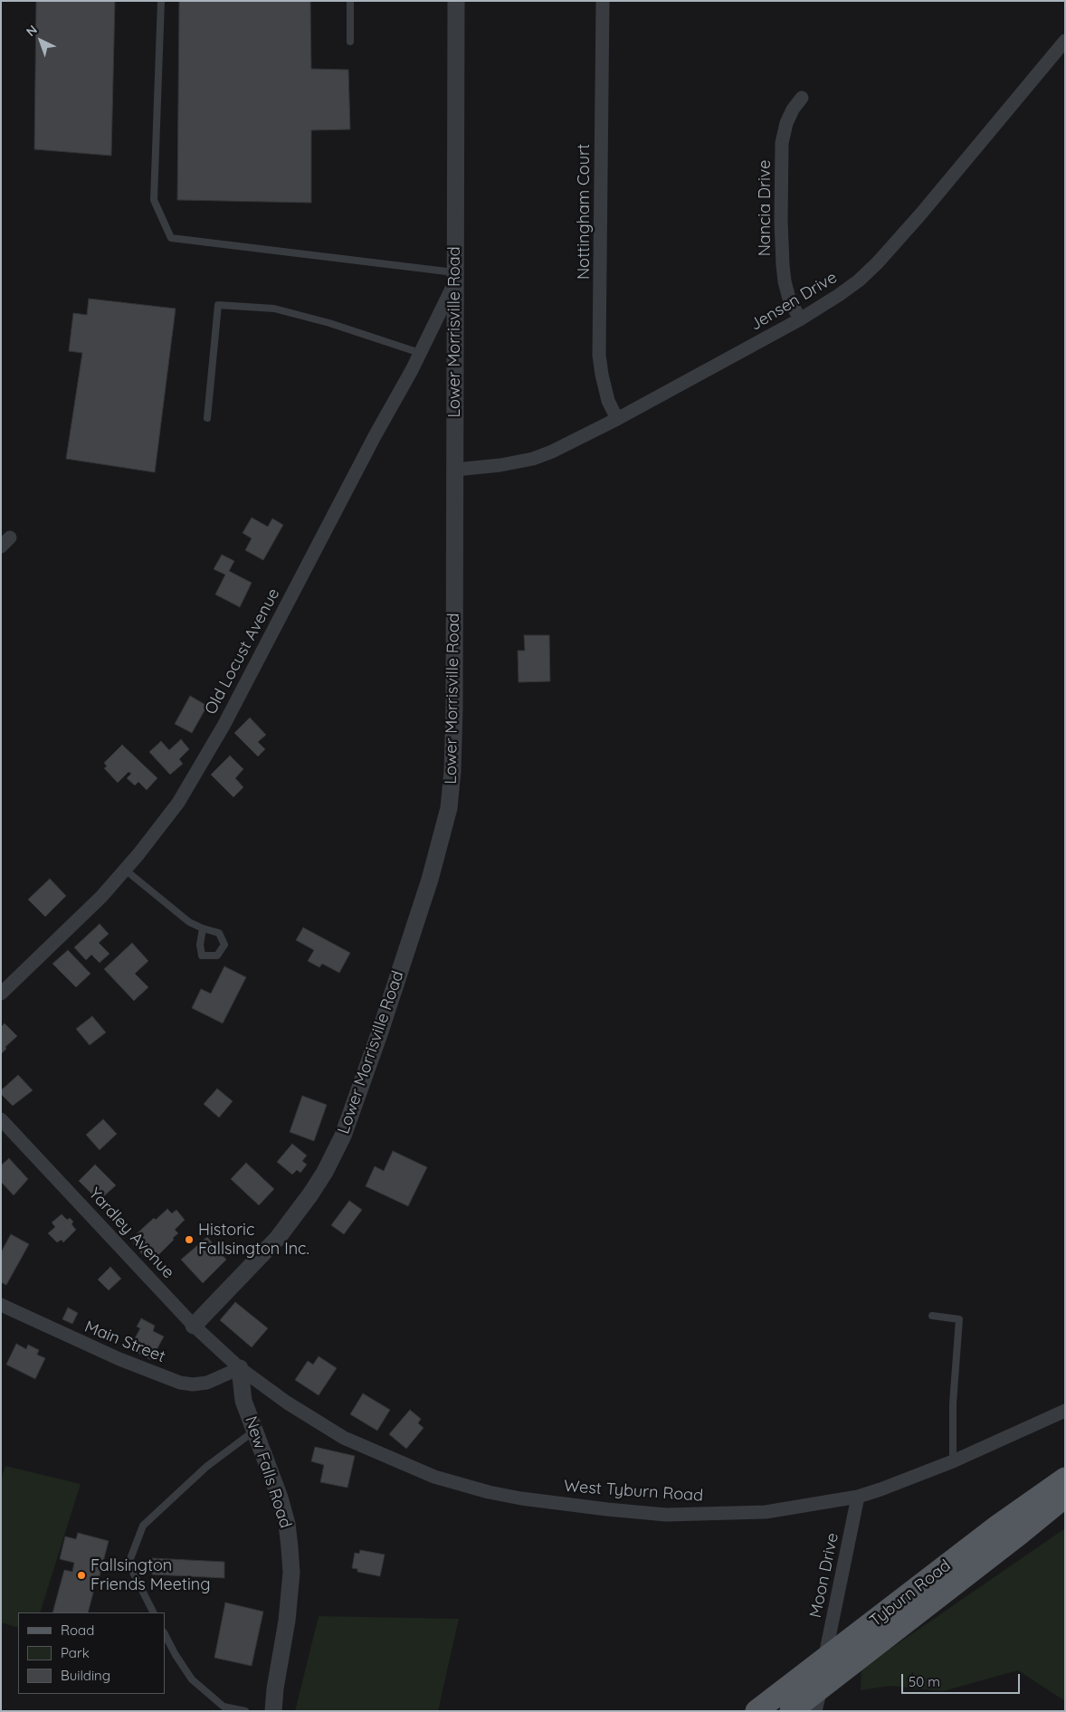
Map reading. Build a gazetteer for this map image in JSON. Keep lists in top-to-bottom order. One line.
{"streets":{"main road":["Tyburn Road"],"street":["Nancia Drive","Nottingham Court","Jensen Drive","Lower Morrisville Road","Old Locust Avenue","Yardley Avenue","Main Street","New Falls Road","West Tyburn Road","Moon Drive"]},"crossings":[["Nancia Drive","Jensen Drive"],["Nottingham Court","Jensen Drive"],["Jensen Drive","Lower Morrisville Road"],["Lower Morrisville Road","Old Locust Avenue"],["Lower Morrisville Road","Yardley Avenue"],["Yardley Avenue","Main Street"],["Yardley Avenue","New Falls Road"],["Yardley Avenue","West Tyburn Road"],["Main Street","New Falls Road"],["Main Street","West Tyburn Road"],["New Falls Road","West Tyburn Road"],["West Tyburn Road","Moon Drive"],["Moon Drive","Tyburn Road"]],"places":["Historic Fallsington Inc.","Fallsington Friends Meeting"],"legend":["Road","Park","Building"],"scale_bar":"50 m","north":"top left"}
